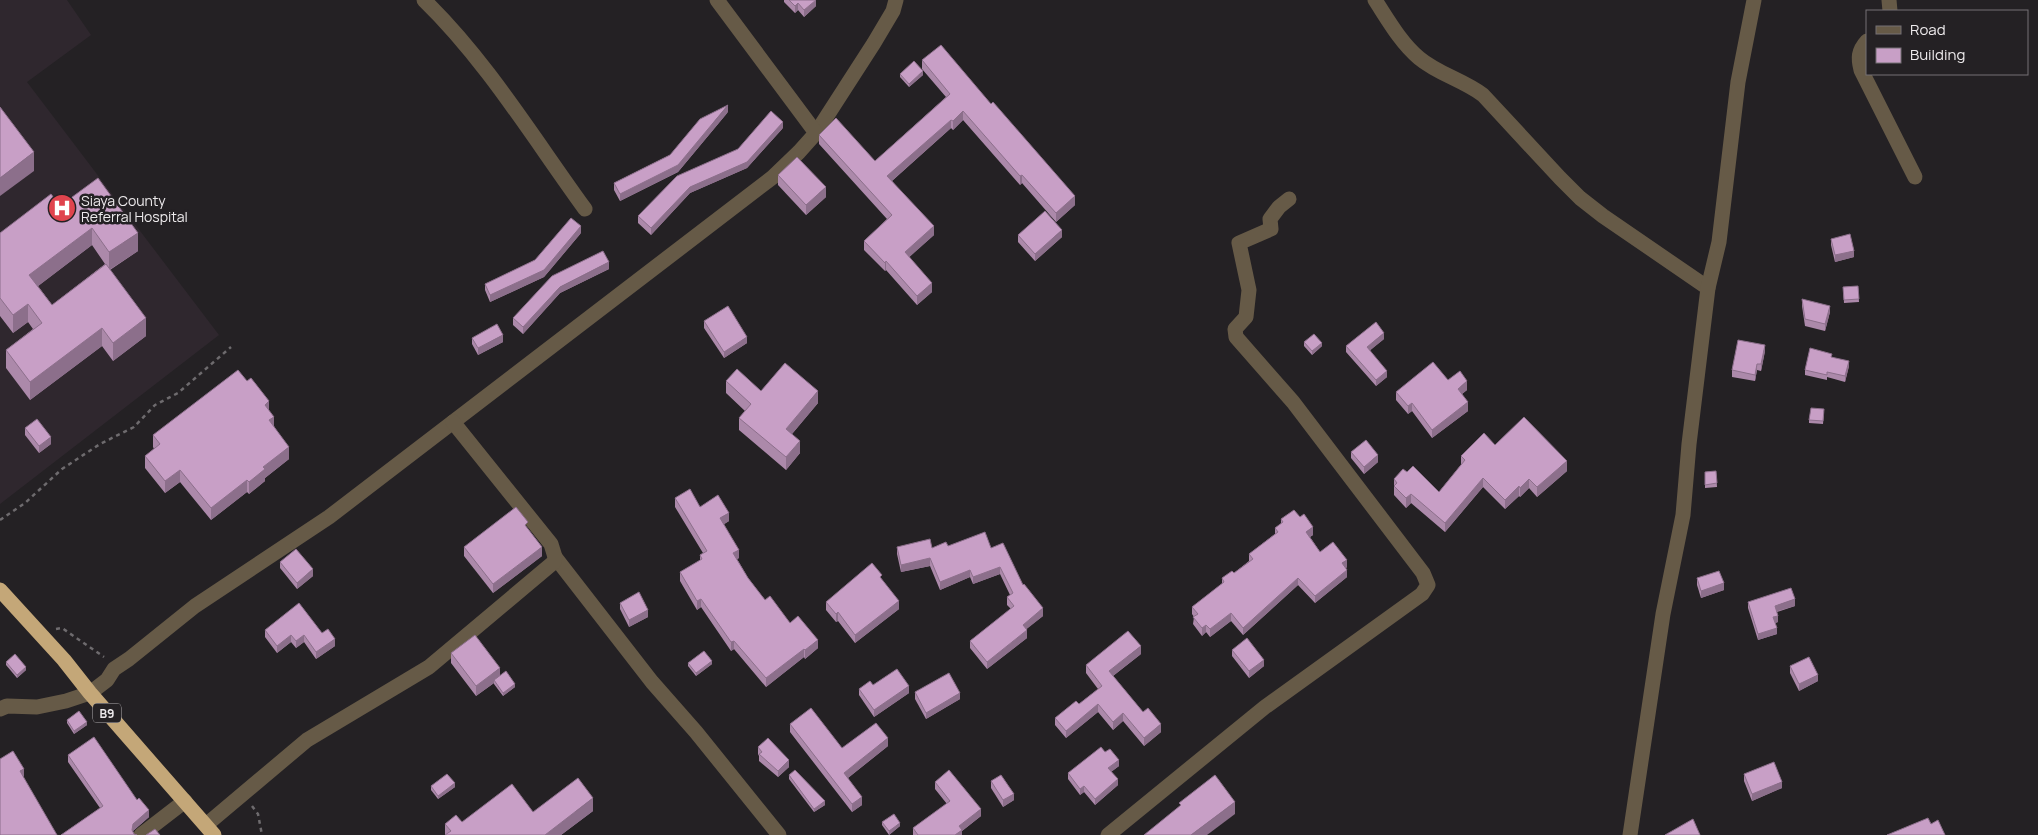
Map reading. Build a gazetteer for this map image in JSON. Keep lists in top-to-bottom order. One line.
{"streets":{"highway":["B9"]},"places":{"hospital":["Siaya County Referral Hospital"]},"legend":["Road","Building"]}
